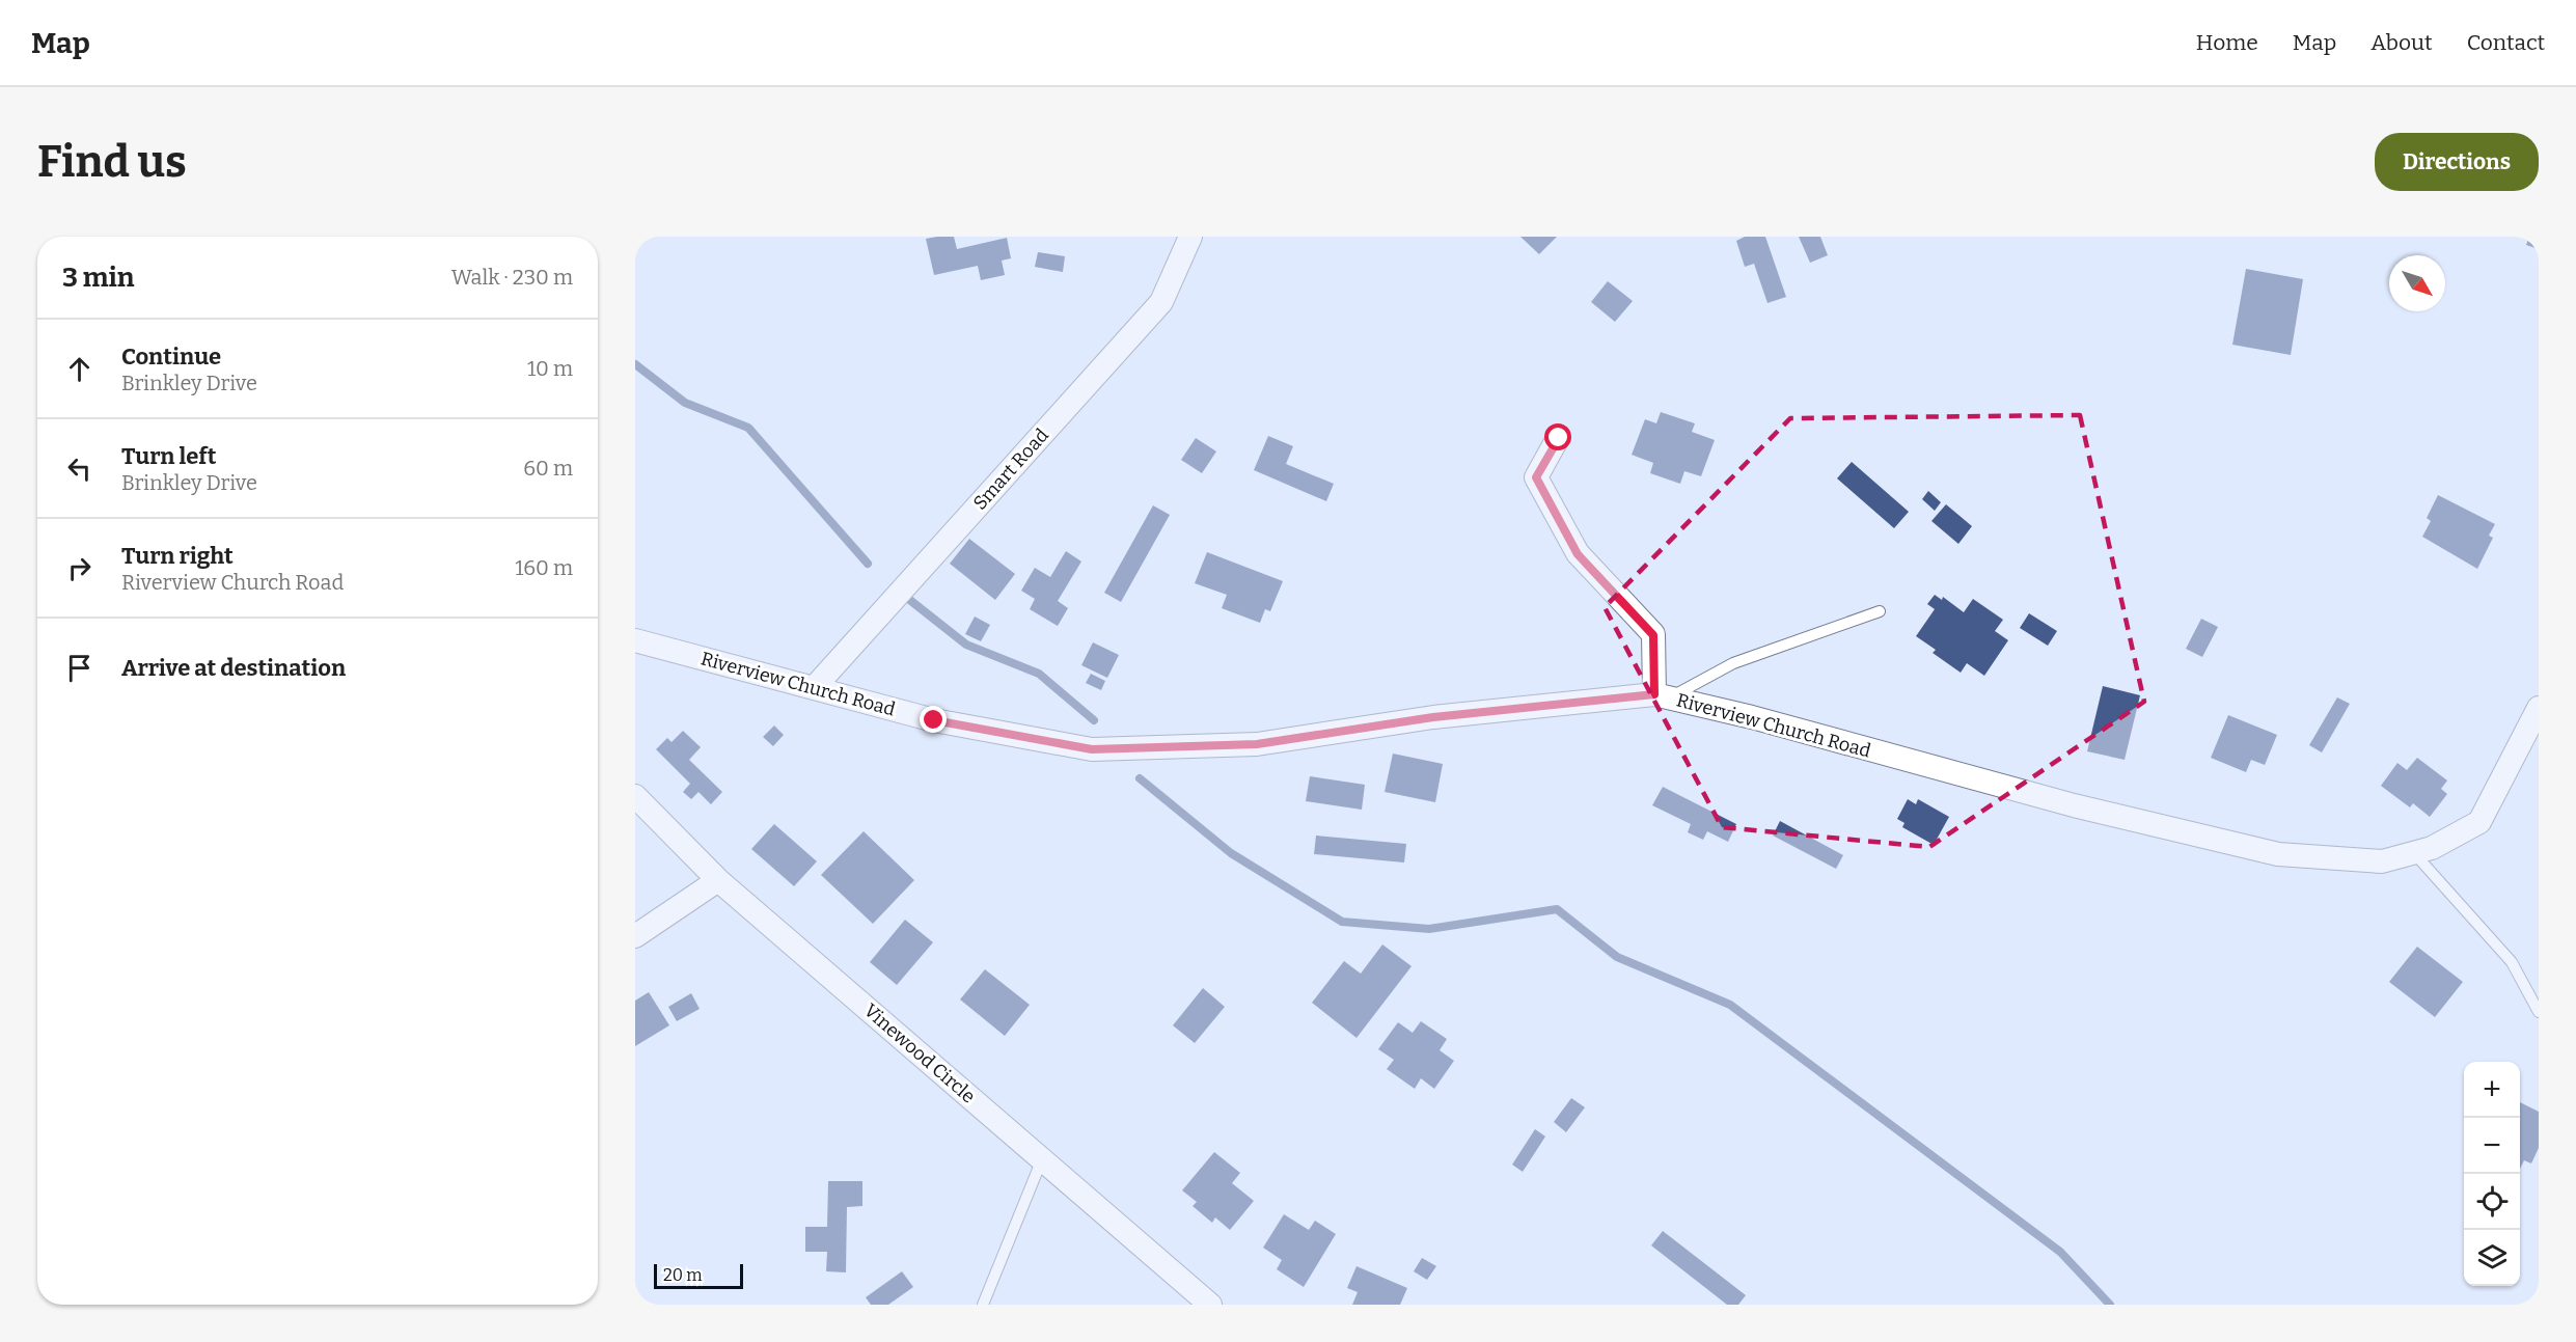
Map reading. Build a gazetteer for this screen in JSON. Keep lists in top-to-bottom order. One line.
{"streets":{"street":["Smart Road","Riverview Church Road","Vinewood Circle"]},"crossings":[["Smart Road","Riverview Church Road"]],"scale_bar":"20 m","north":"bottom right","page":{"header":"Map","nav":["Home","Map","About","Contact"],"buttons":"Directions","title":"Find us","heading":["3 min","Walk · 230 m"],"list":[["Continue","Brinkley Drive","10 m"],["Turn left","Brinkley Drive","60 m"],["Turn right","Riverview Church Road","160 m"],"Arrive at destination"],"map_buttons":["+","−"],"scale":"20 m"}}
